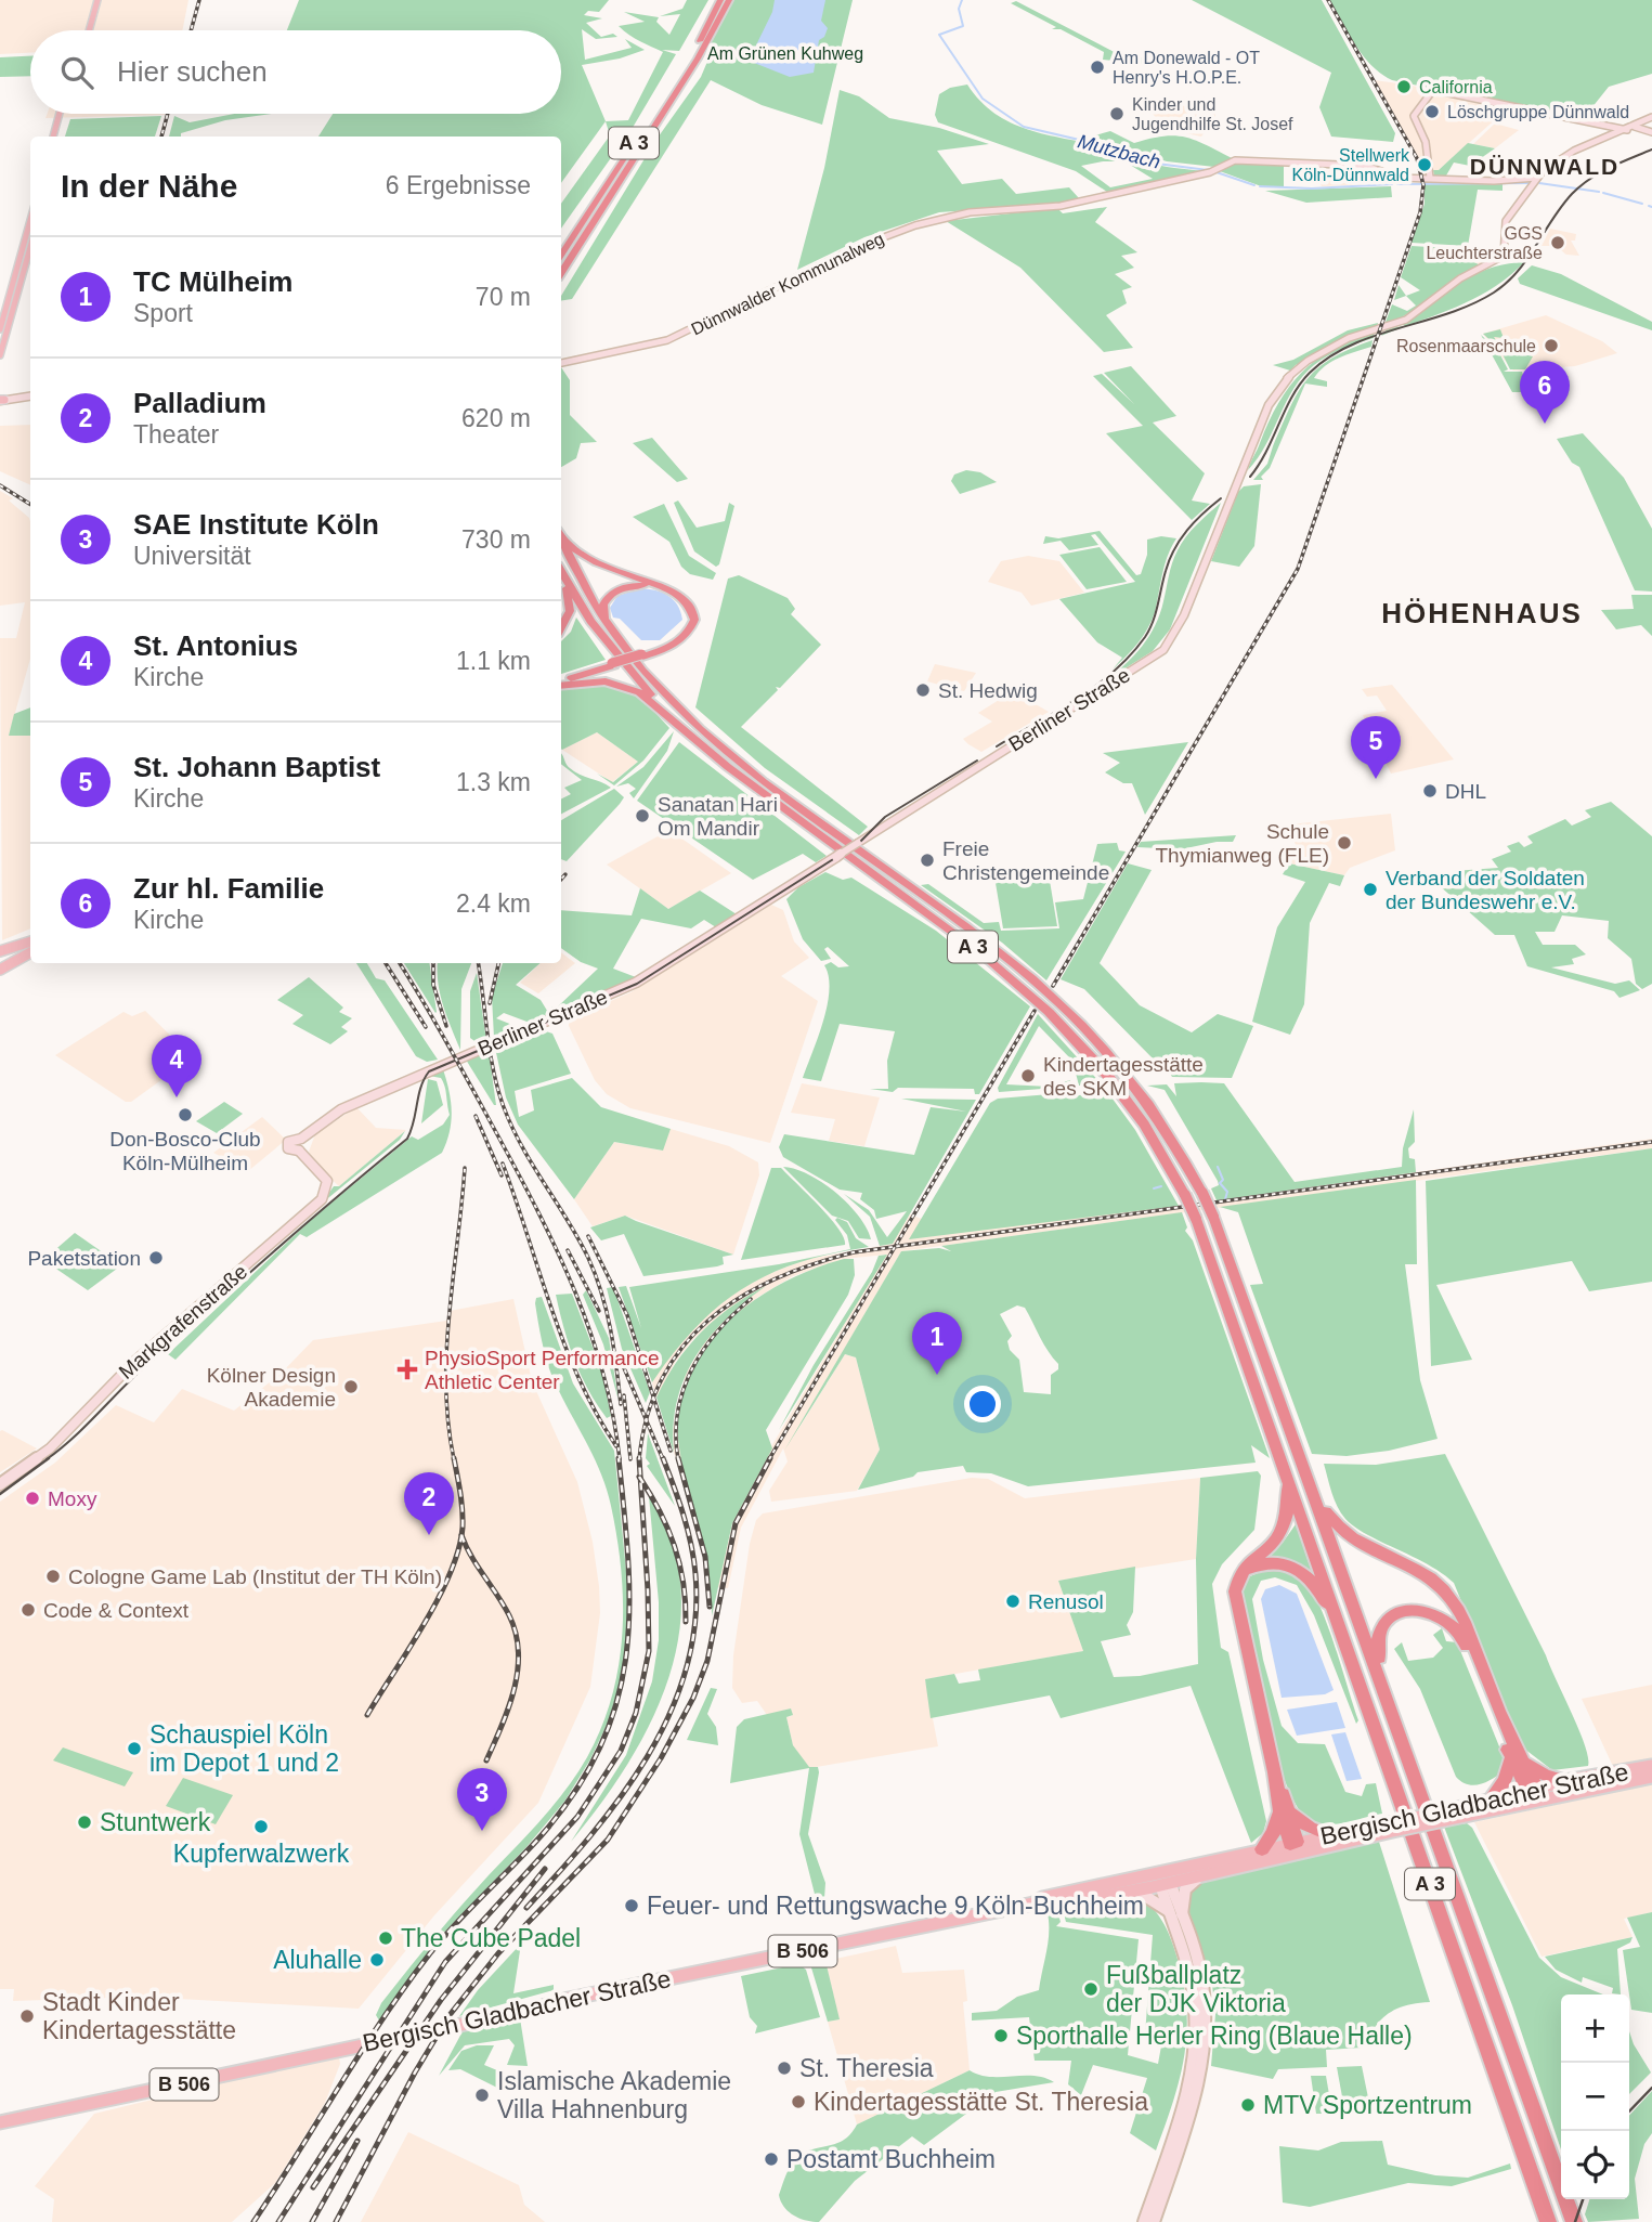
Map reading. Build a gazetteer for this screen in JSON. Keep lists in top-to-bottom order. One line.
{"streets":{"highway":["A 3"],"main road":["Dünnwalder Kommunalweg","Berliner Straße","Markgrafenstraße","Bergisch Gladbacher Straße","B 506"]},"crossings":[["Berliner Straße","Markgrafenstraße"]],"districts":["DÜNNWALD","HÖHENHAUS"],"water":["Mutzbach"],"parks":["Am Grünen Kuhweg"],"places":{"other":["Am Donewald - OT Henry's H.O.P.E.","California","Löschgruppe Dünnwald","Kinder und Jugendhilfe St. Josef","Stellwerk Köln-Dünnwald","GGS Leuchterstraße","Rosenmaarschule","St. Hedwig","DHL","Sanatan Hari Om Mandir","Schule Thymianweg (FLE)","Freie Christengemeinde","Verband der Soldaten der Bundeswehr e.V.","Kindertagesstätte des SKM","Don-Bosco-Club Köln-Mülheim","Paketstation","Kölner Design Akademie","Moxy","Cologne Game Lab (Institut der TH Köln)","Renusol","Code & Context","Schauspiel Köln im Depot 1 und 2","Stuntwerk","Kupferwalzwerk","Feuer- und Rettungswache 9 Köln-Buchheim","The Cube Padel","Aluhalle","Fußballplatz der DJK Viktoria","Stadt Kinder Kindertagesstätte","Sporthalle Herler Ring (Blaue Halle)","St. Theresia","Islamische Akademie Villa Hahnenburg","Kindertagesstätte St. Theresia","MTV Sportzentrum","Postamt Buchheim"],"health":["PhysioSport Performance Athletic Center"]},"page":{"search":"Hier suchen","heading":["In der Nähe","6 Ergebnisse"],"list":[{"mark":"1","name":"TC Mülheim","note":"Sport","value":"70 m"},{"mark":"2","name":"Palladium","note":"Theater","value":"620 m"},{"mark":"3","name":"SAE Institute Köln","note":"Universität","value":"730 m"},{"mark":"4","name":"St. Antonius","note":"Kirche","value":"1.1 km"},{"mark":"5","name":"St. Johann Baptist","note":"Kirche","value":"1.3 km"},{"mark":"6","name":"Zur hl. Familie","note":"Kirche","value":"2.4 km"}],"pins":["6","5","4","1","2","3"],"map_buttons":["+","−"]}}
